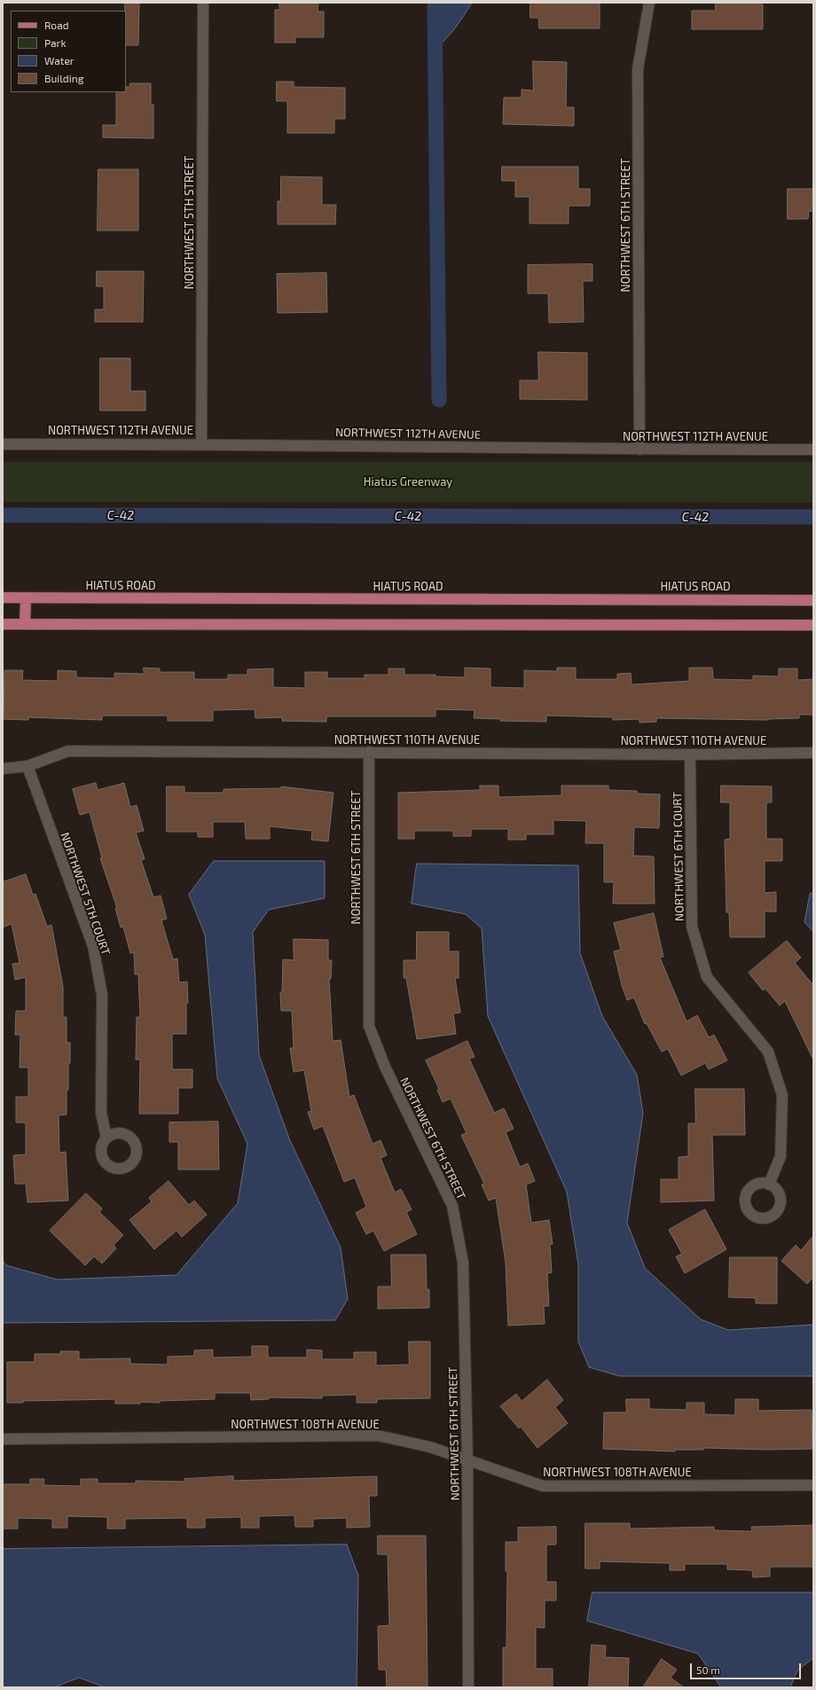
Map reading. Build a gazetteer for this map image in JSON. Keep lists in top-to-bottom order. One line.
{"streets":{"main road":["HIATUS ROAD"],"street":["NORTHWEST 5TH STREET","NORTHWEST 6TH STREET","NORTHWEST 112TH AVENUE","NORTHWEST 110TH AVENUE","NORTHWEST 6TH COURT","NORTHWEST 5TH COURT","NORTHWEST 108TH AVENUE"]},"crossings":[["NORTHWEST 5TH STREET","NORTHWEST 112TH AVENUE"],["NORTHWEST 6TH STREET","NORTHWEST 112TH AVENUE"],["NORTHWEST 6TH STREET","NORTHWEST 110TH AVENUE"],["NORTHWEST 6TH STREET","NORTHWEST 108TH AVENUE"],["NORTHWEST 110TH AVENUE","NORTHWEST 6TH COURT"],["NORTHWEST 110TH AVENUE","NORTHWEST 5TH COURT"]],"water":["C-42"],"parks":["Hiatus Greenway"],"legend":["Road","Park","Water","Building"],"scale_bar":"50 m"}
